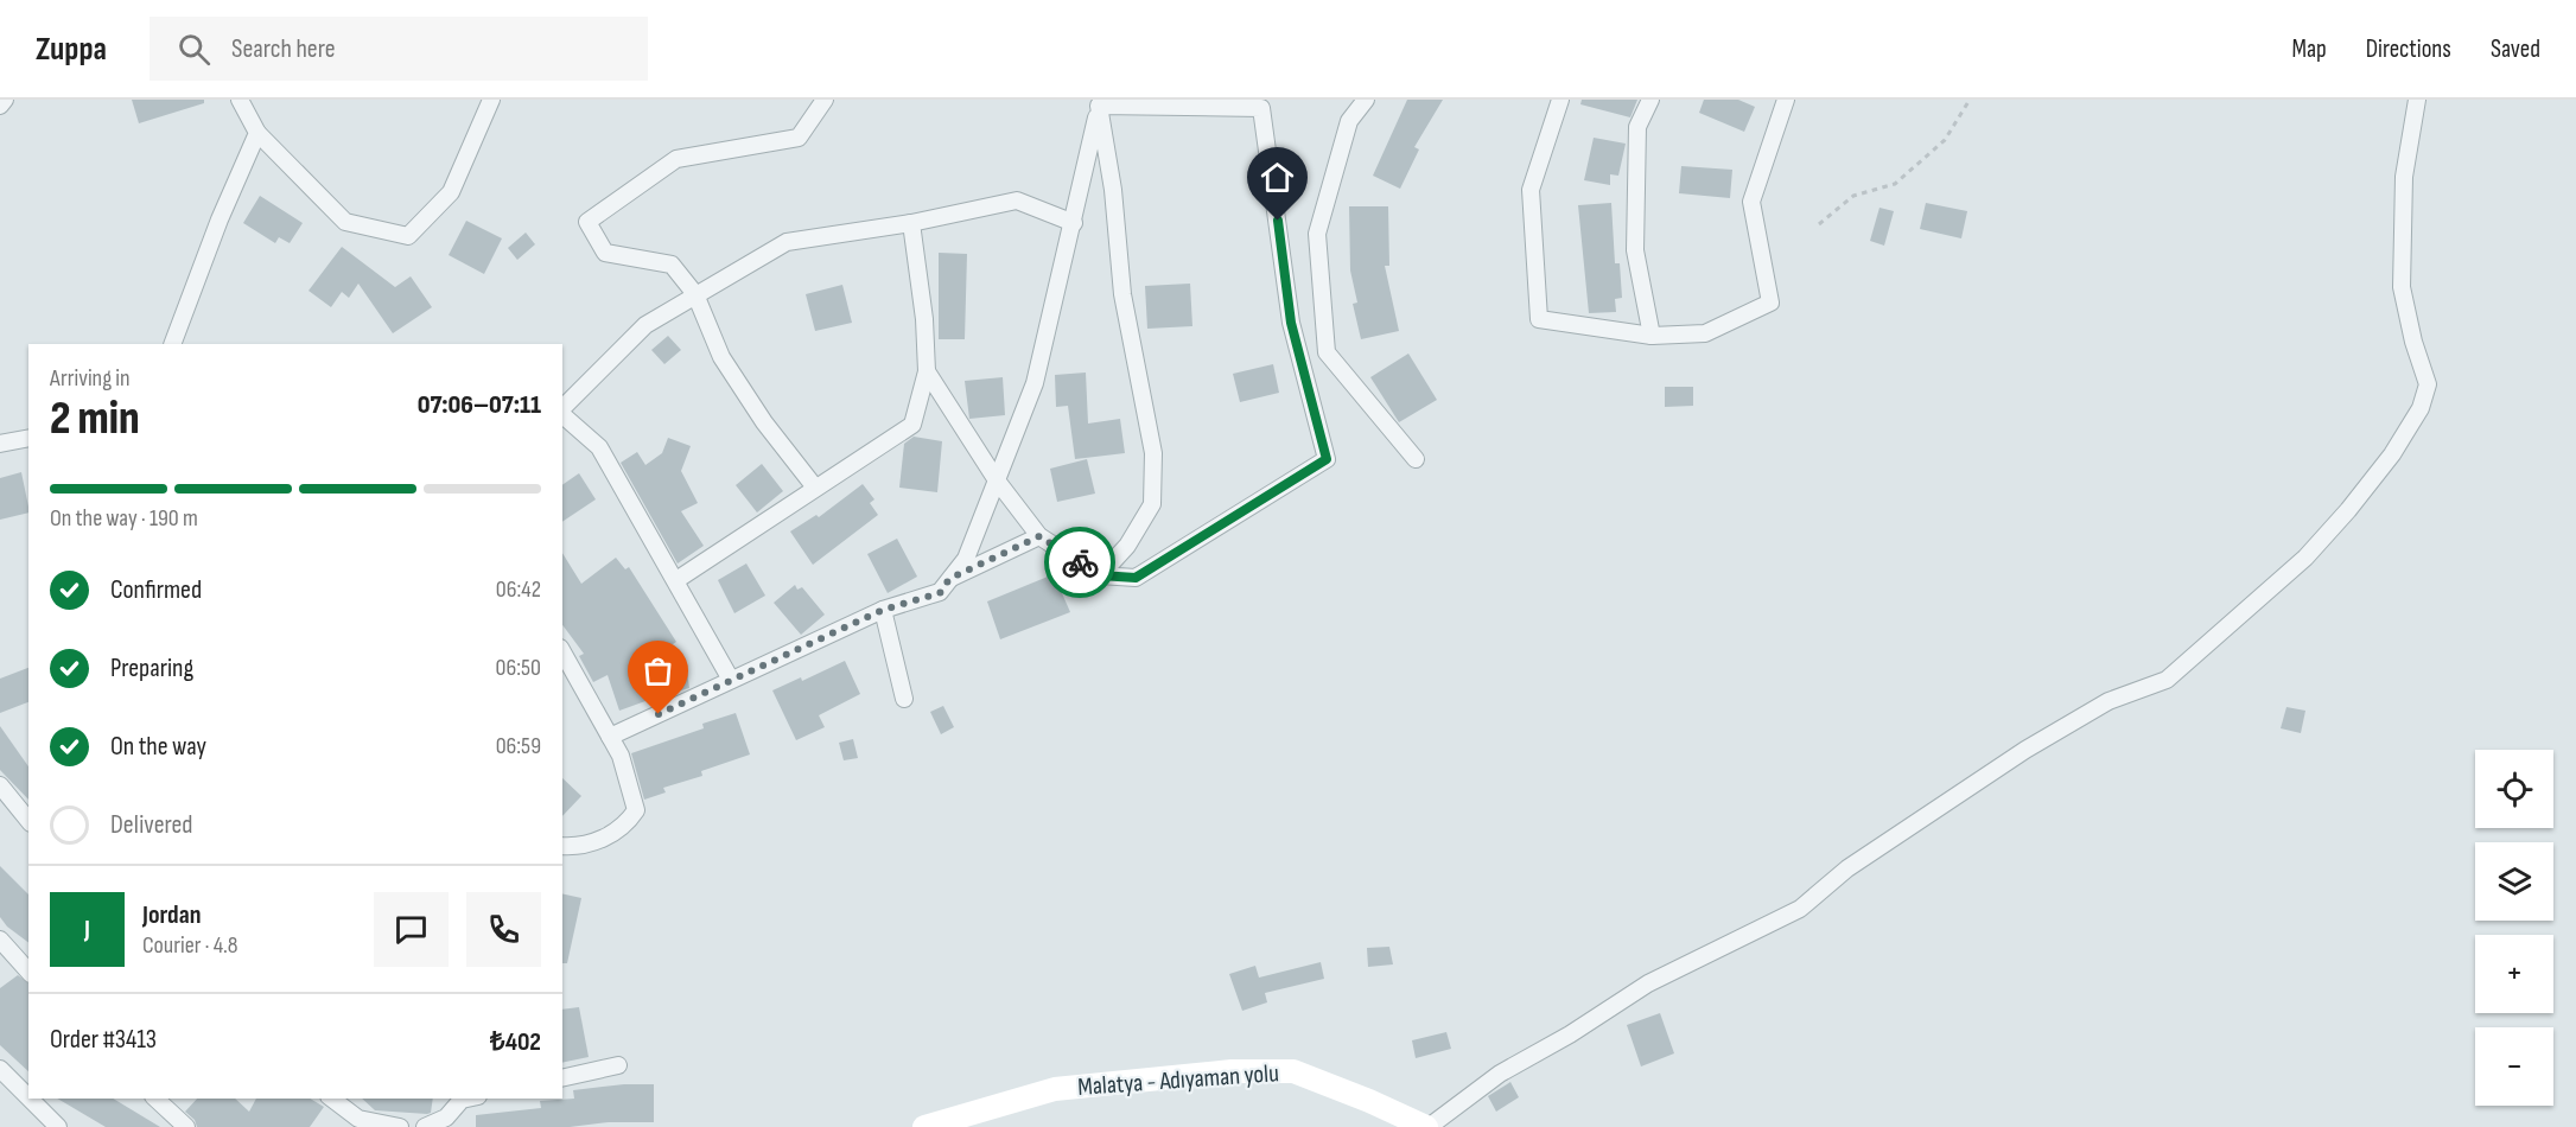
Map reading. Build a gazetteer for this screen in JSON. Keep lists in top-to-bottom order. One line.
{"streets":{"main road":["Malatya - Adıyaman yolu"]},"page":{"header":"Zuppa","search":"Search here","nav":["Map","Directions","Saved"],"heading":["2 min","Arriving in","07:06–07:11"],"panel":["Jordan","Courier · 4.8","Order #3413","₺402"],"bar":"On the way · 190 m","list":[["Confirmed","06:42"],["Preparing","06:50"],["On the way","06:59"],"Delivered"],"map_buttons":["+","−"],"round":"J"}}
